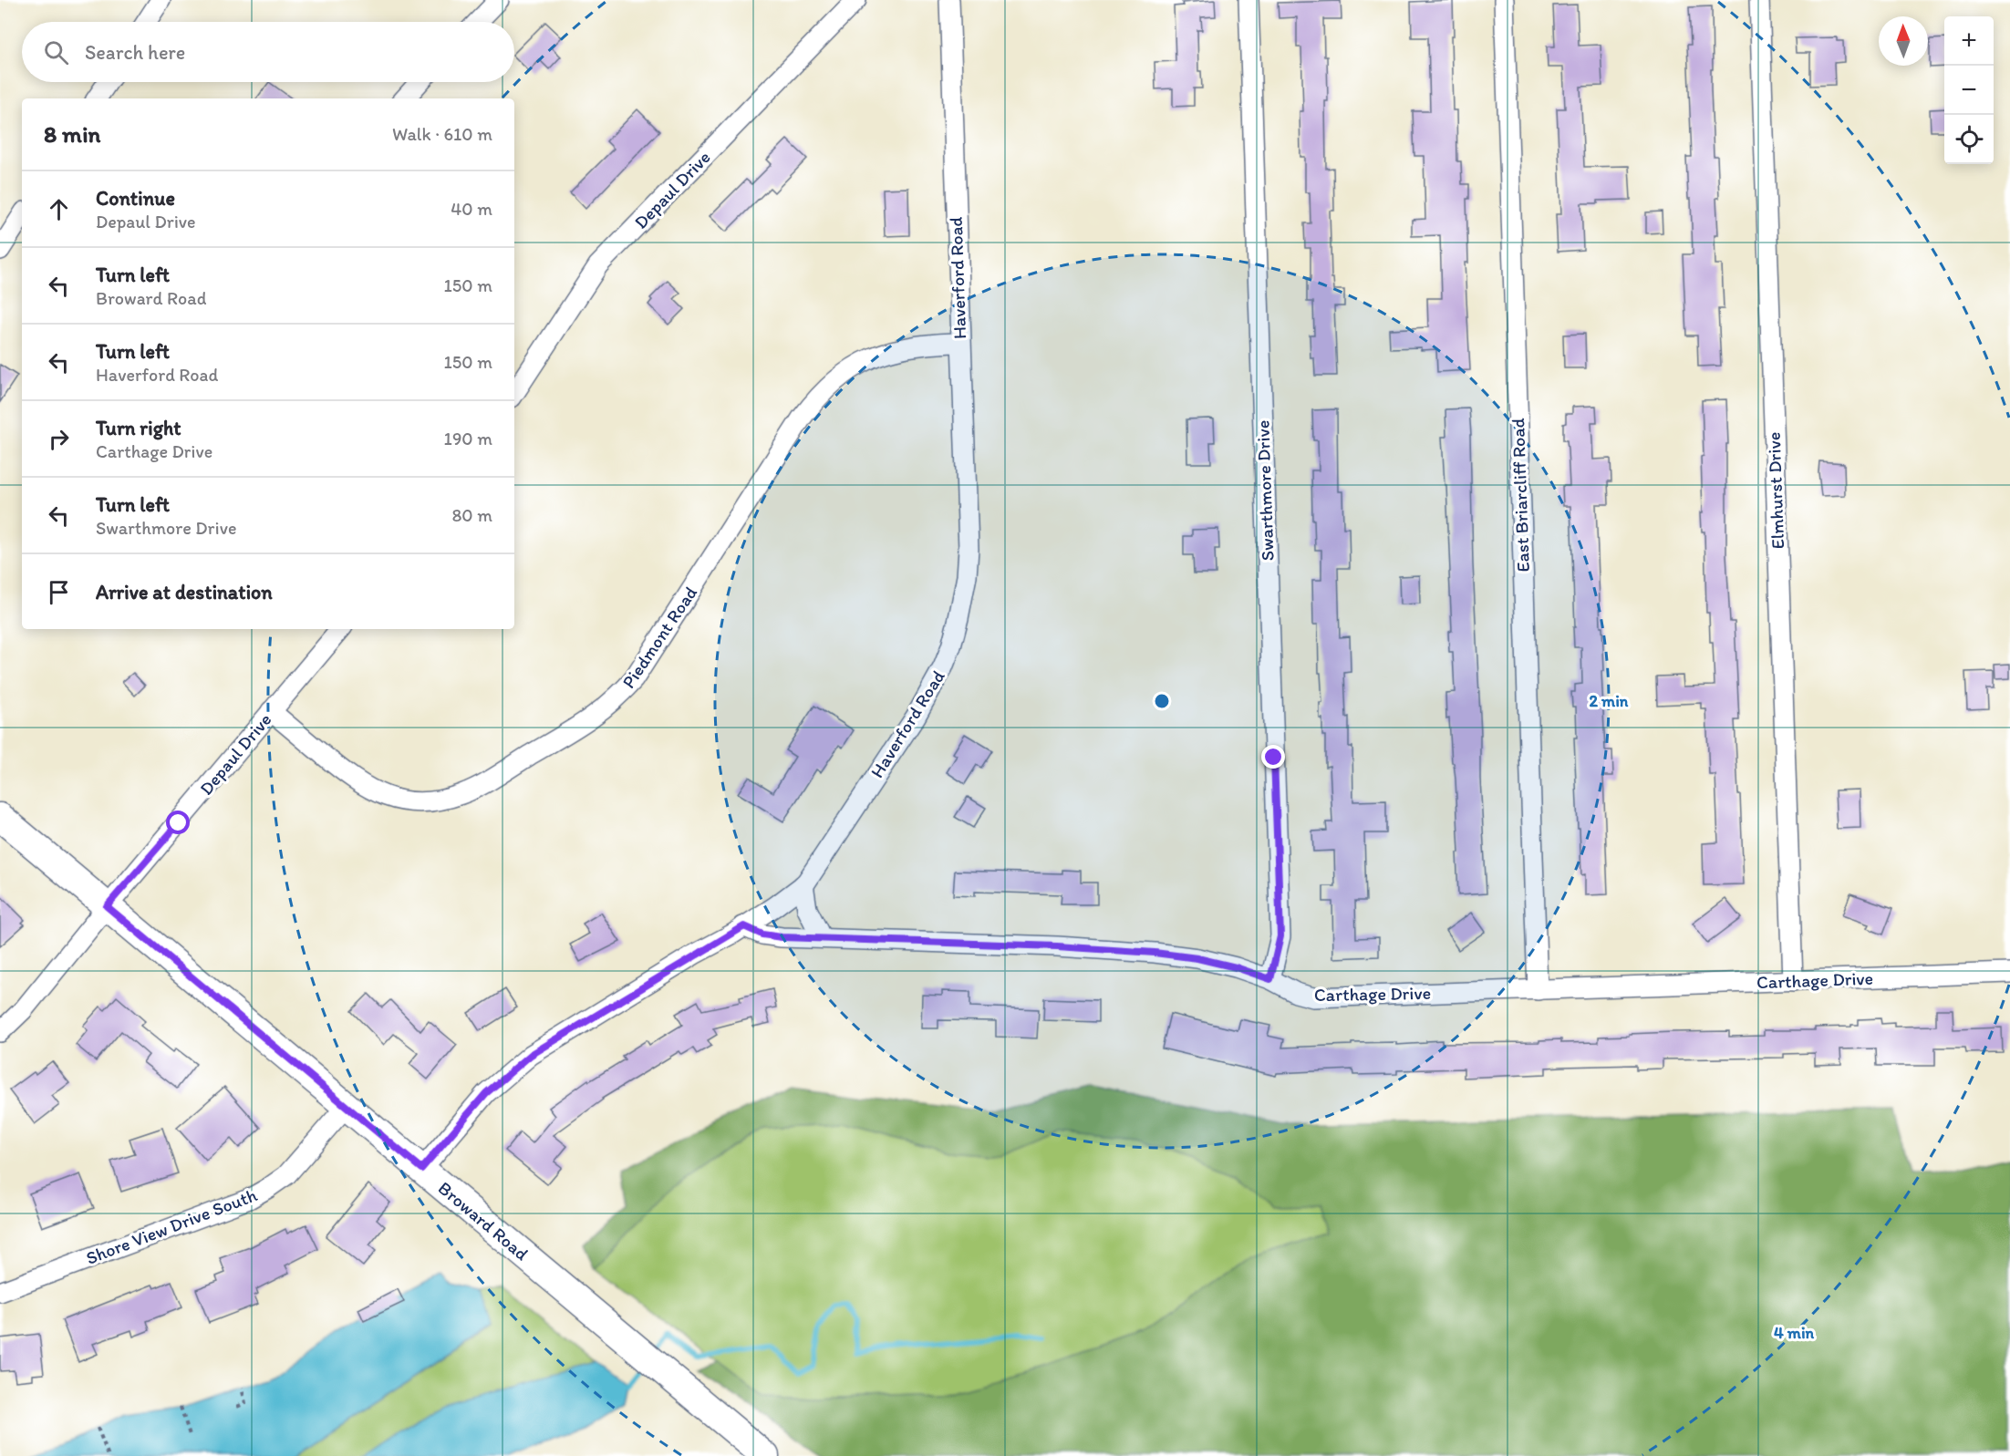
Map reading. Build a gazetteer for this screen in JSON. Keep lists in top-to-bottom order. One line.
{"streets":{"main road":["Broward Road"],"street":["Depaul Drive","Haverford Road","Swarthmore Drive","Elmhurst Drive","East Briarcliff Road","Piedmont Road","Carthage Drive","Shore View Drive South"]},"crossings":[["Depaul Drive","Piedmont Road"],["Depaul Drive","Broward Road"],["Haverford Road","Piedmont Road"],["Haverford Road","Carthage Drive"],["Haverford Road","Broward Road"],["Swarthmore Drive","Carthage Drive"],["Elmhurst Drive","Carthage Drive"],["East Briarcliff Road","Carthage Drive"],["Broward Road","Shore View Drive South"]],"north":"top","page":{"map_buttons":["+","−"],"search":"Search here","heading":["8 min","Walk · 610 m"],"list":[["Continue","Depaul Drive","40 m"],["Turn left","Broward Road","150 m"],["Turn left","Haverford Road","150 m"],["Turn right","Carthage Drive","190 m"],["Turn left","Swarthmore Drive","80 m"],"Arrive at destination"]},"rings":["2 min","4 min"]}
